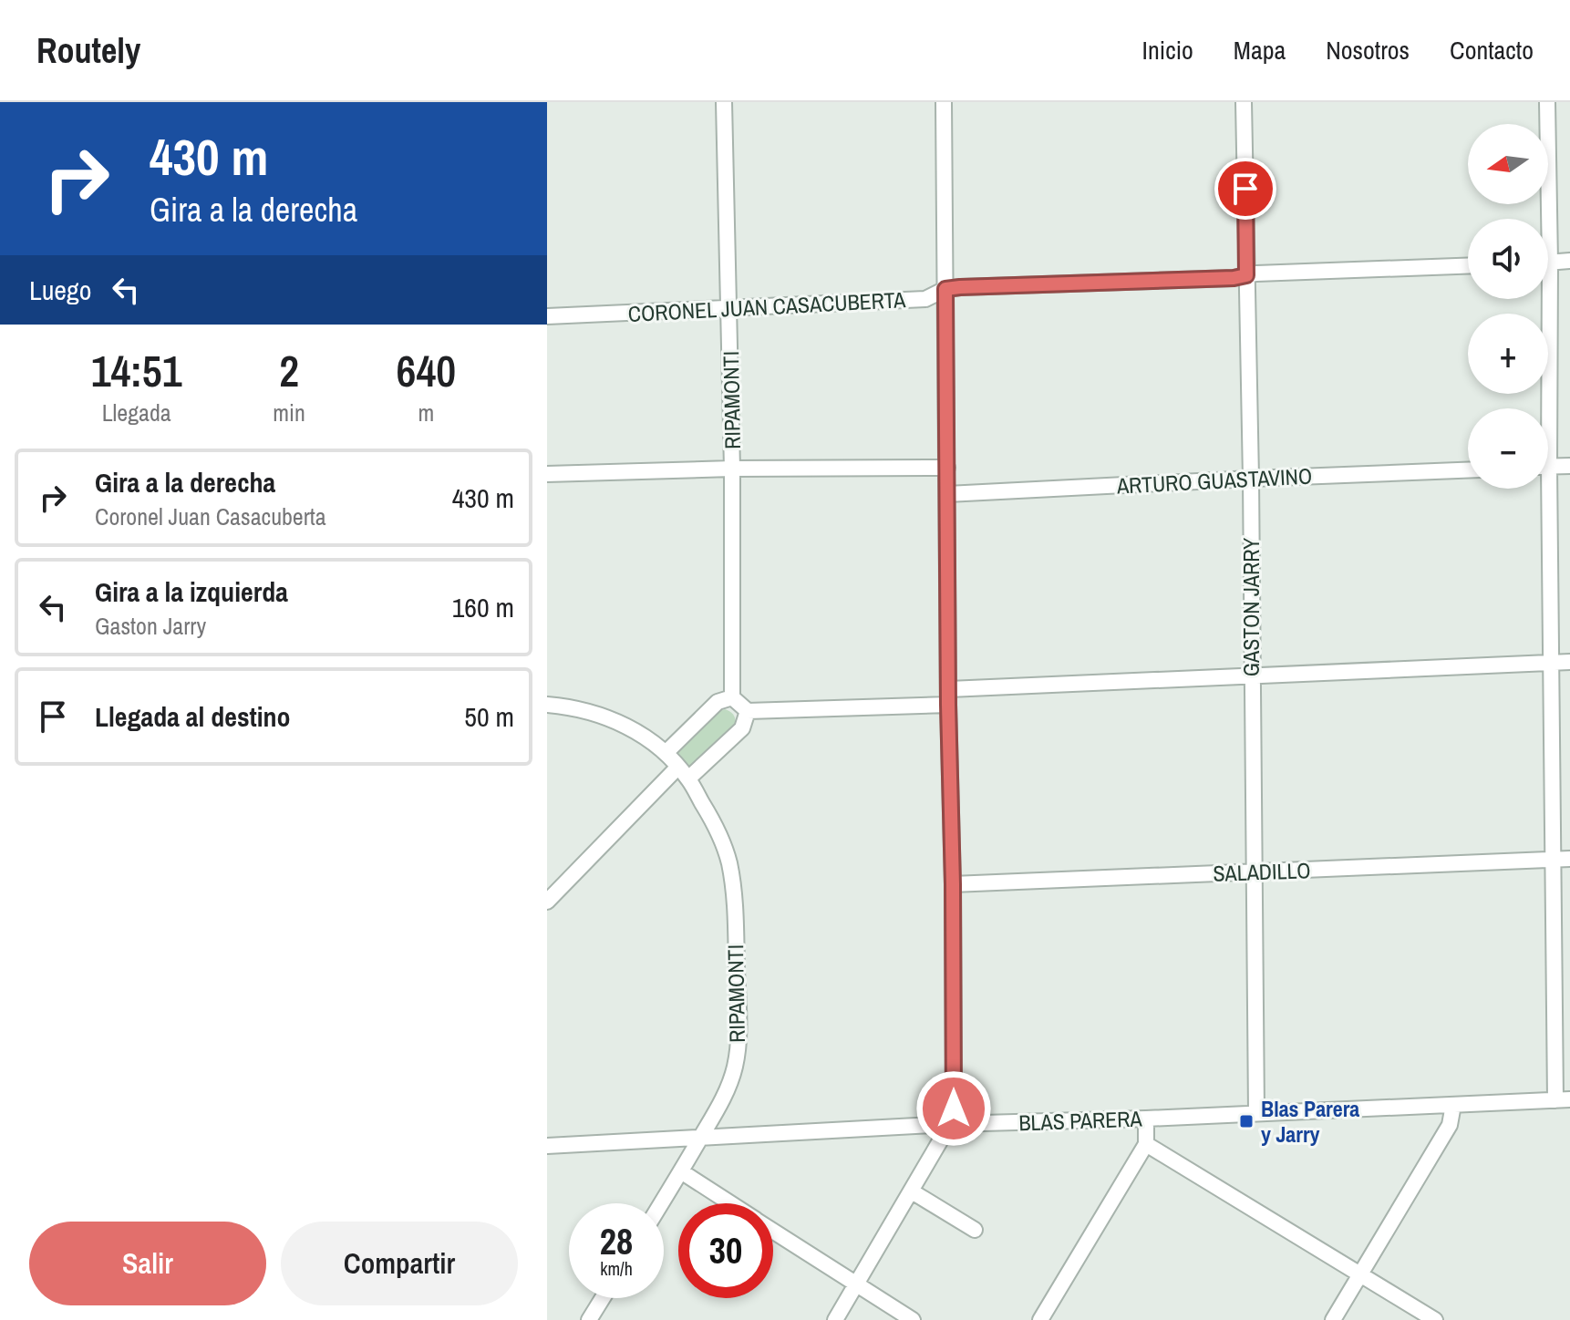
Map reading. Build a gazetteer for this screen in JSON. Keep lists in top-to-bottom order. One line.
{"streets":{"street":["CORONEL JUAN CASACUBERTA","RIPAMONTI","ARTURO GUASTAVINO","GASTON JARRY","SALADILLO","BLAS PARERA"]},"crossings":[["CORONEL JUAN CASACUBERTA","RIPAMONTI"],["CORONEL JUAN CASACUBERTA","GASTON JARRY"],["RIPAMONTI","BLAS PARERA"],["ARTURO GUASTAVINO","GASTON JARRY"],["GASTON JARRY","SALADILLO"],["GASTON JARRY","BLAS PARERA"]],"places":{"transit":["Blas Parera y Jarry"]},"north":"left","page":{"header":"Routely","nav":["Inicio","Mapa","Nosotros","Contacto"],"turn":["430 m","Gira a la derecha"],"map_buttons":["+","−"],"then":"Luego","eta":["14:51","Llegada","2","min","640","m"],"list":[{"name":"Gira a la derecha","note":"Coronel Juan Casacuberta","value":"430 m"},{"name":"Gira a la izquierda","note":"Gaston Jarry","value":"160 m"},{"name":"Llegada al destino","value":"50 m"}],"speed":"28 km/h","limit":"30","buttons":["Salir","Compartir"]}}
